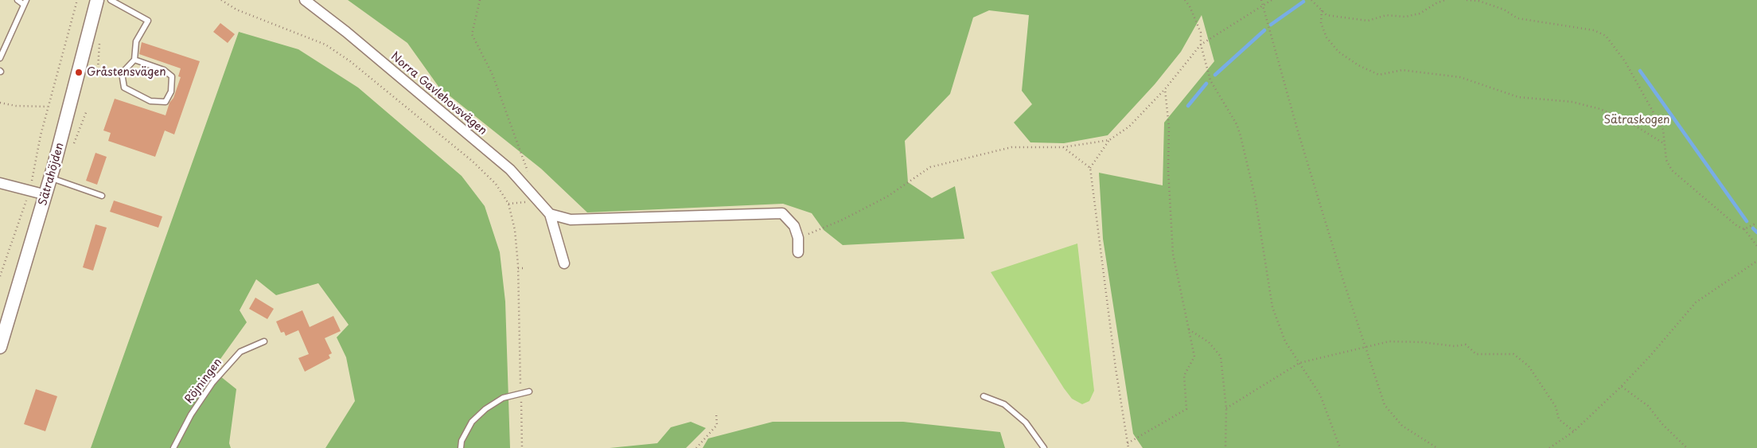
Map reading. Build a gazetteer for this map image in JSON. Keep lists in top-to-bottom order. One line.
{"streets":{"street":["Norra Gavlehovsvägen","Sätrahöjden"],"lane":["Röjningen"]},"parks":["Sätraskogen"],"places":["Gråstensvägen"]}
